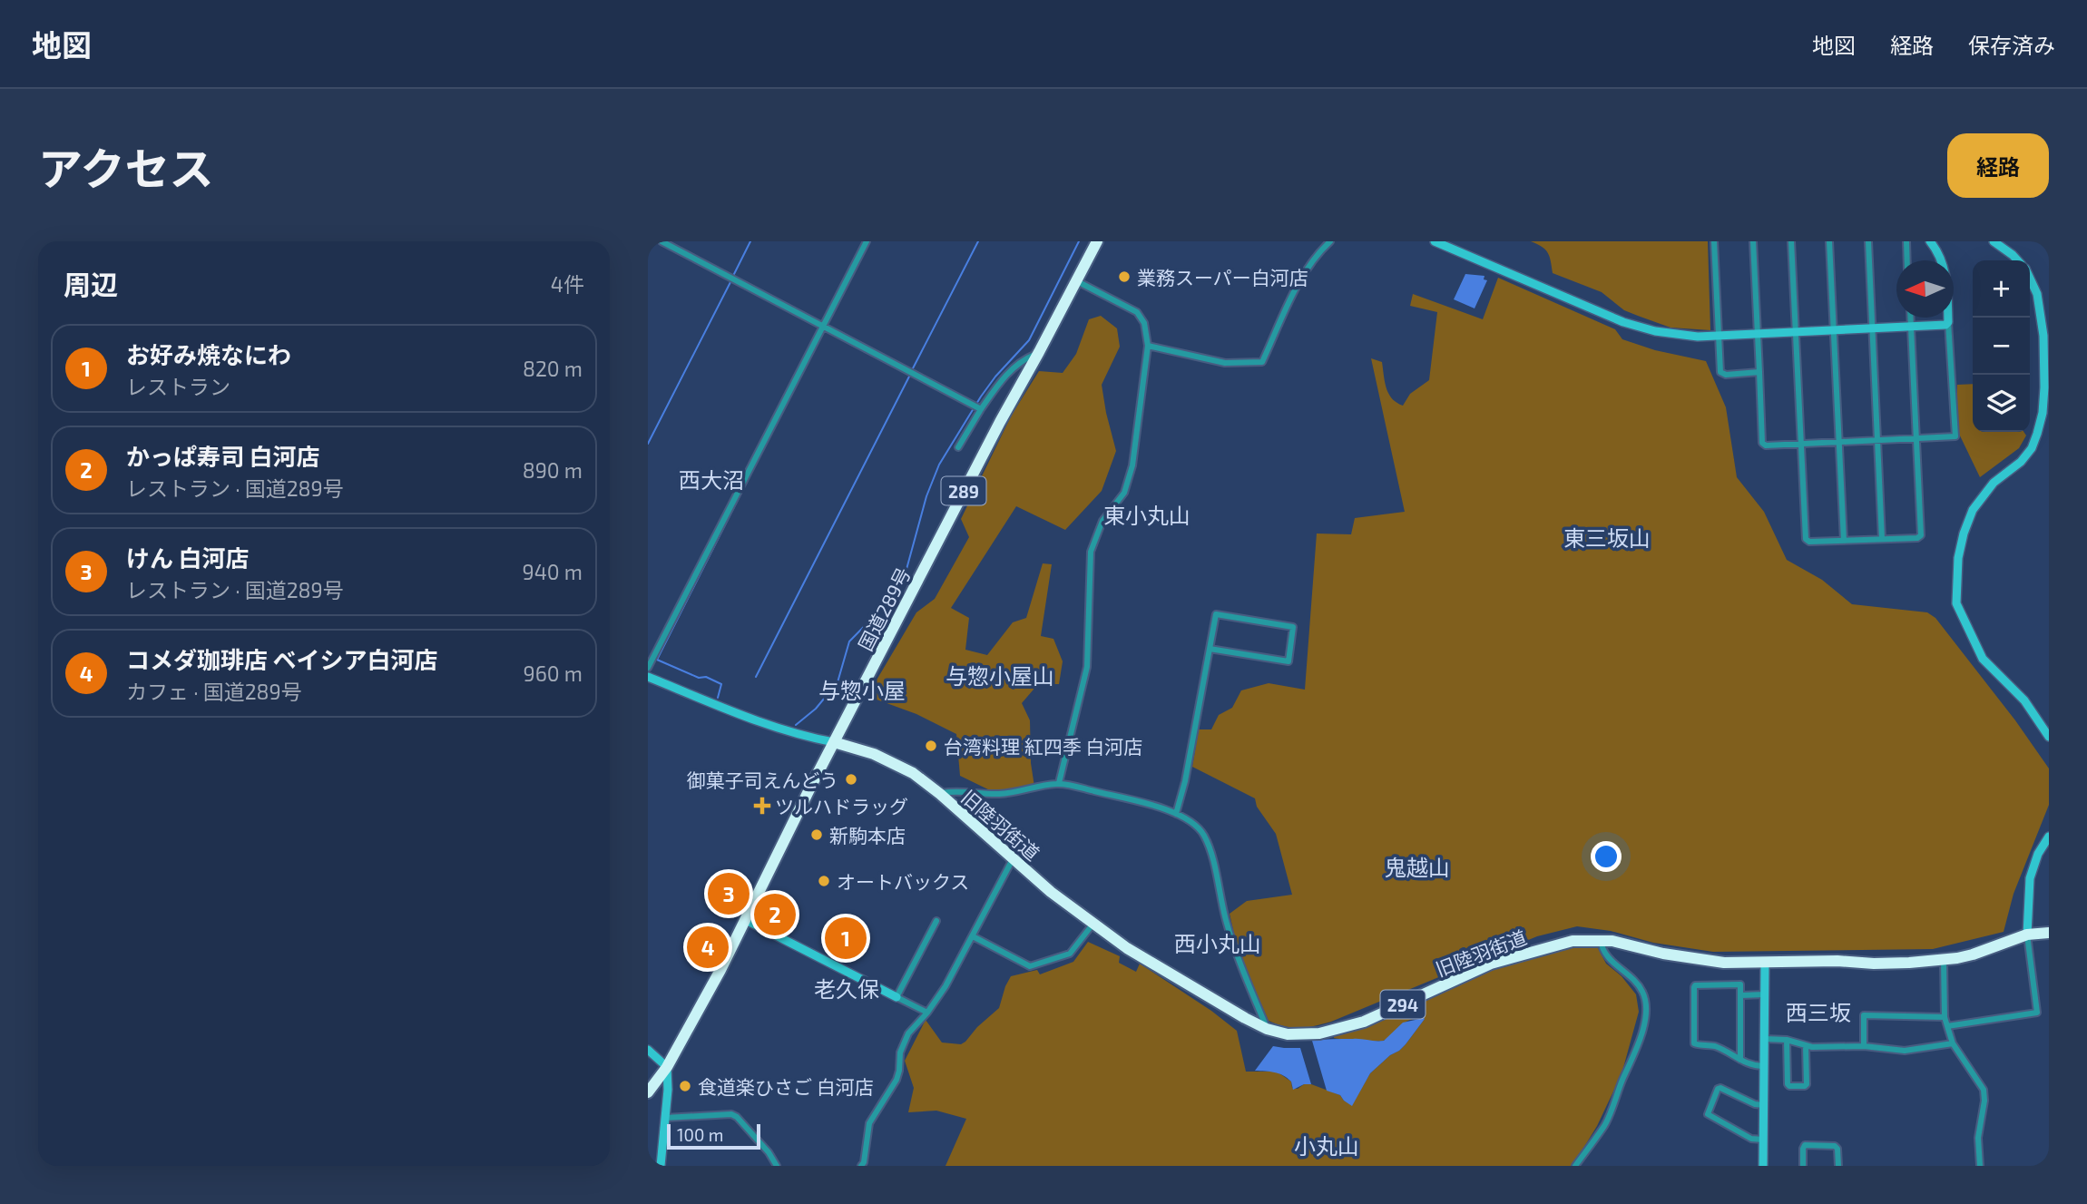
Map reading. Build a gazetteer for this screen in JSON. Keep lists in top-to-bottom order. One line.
{"streets":{"highway":["289","国道289号","旧陸羽街道","294"]},"crossings":[["国道289号","旧陸羽街道"]],"districts":["西大沼","東小丸山","東三坂山","与惣小屋山","与惣小屋","鬼越山","西小丸山","老久保","西三坂","小丸山"],"places":{"other":["業務スーパー白河店","台湾料理 紅四季 白河店","御菓子司えんどう","新駒本店","オートバックス","食道楽ひさご 白河店"],"health":["ツルハドラッグ"]},"scale_bar":"100 m","north":"left","page":{"header":"地図","nav":["地図","経路","保存済み"],"title":"アクセス","buttons":"経路","heading":["周辺","4件"],"map_buttons":["+","−"],"list":[{"mark":"1","name":"お好み焼なにわ","note":"レストラン","value":"820 m"},{"mark":"2","name":"かっぱ寿司 白河店","note":"レストラン · 国道289号","value":"890 m"},{"mark":"3","name":"けん 白河店","note":"レストラン · 国道289号","value":"940 m"},{"mark":"4","name":"コメダ珈琲店 ベイシア白河店","note":"カフェ · 国道289号","value":"960 m"}],"pins":["3","2","1","4"],"scale":"100 m"}}
